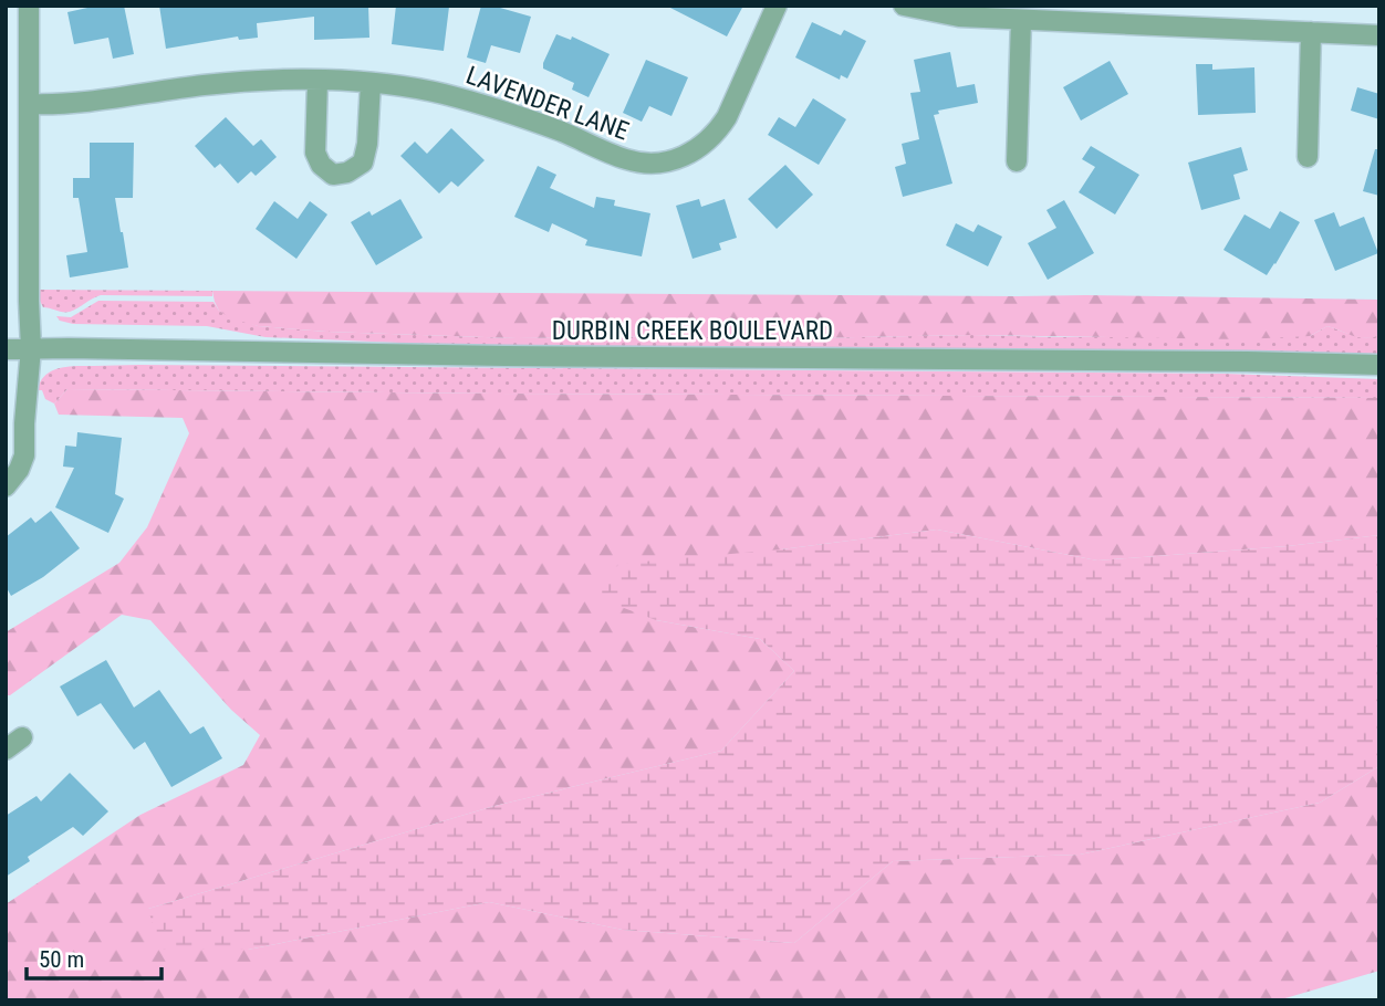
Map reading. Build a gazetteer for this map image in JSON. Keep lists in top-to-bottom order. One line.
{"streets":{"street":["LAVENDER LANE","DURBIN CREEK BOULEVARD"]},"scale_bar":"50 m"}
